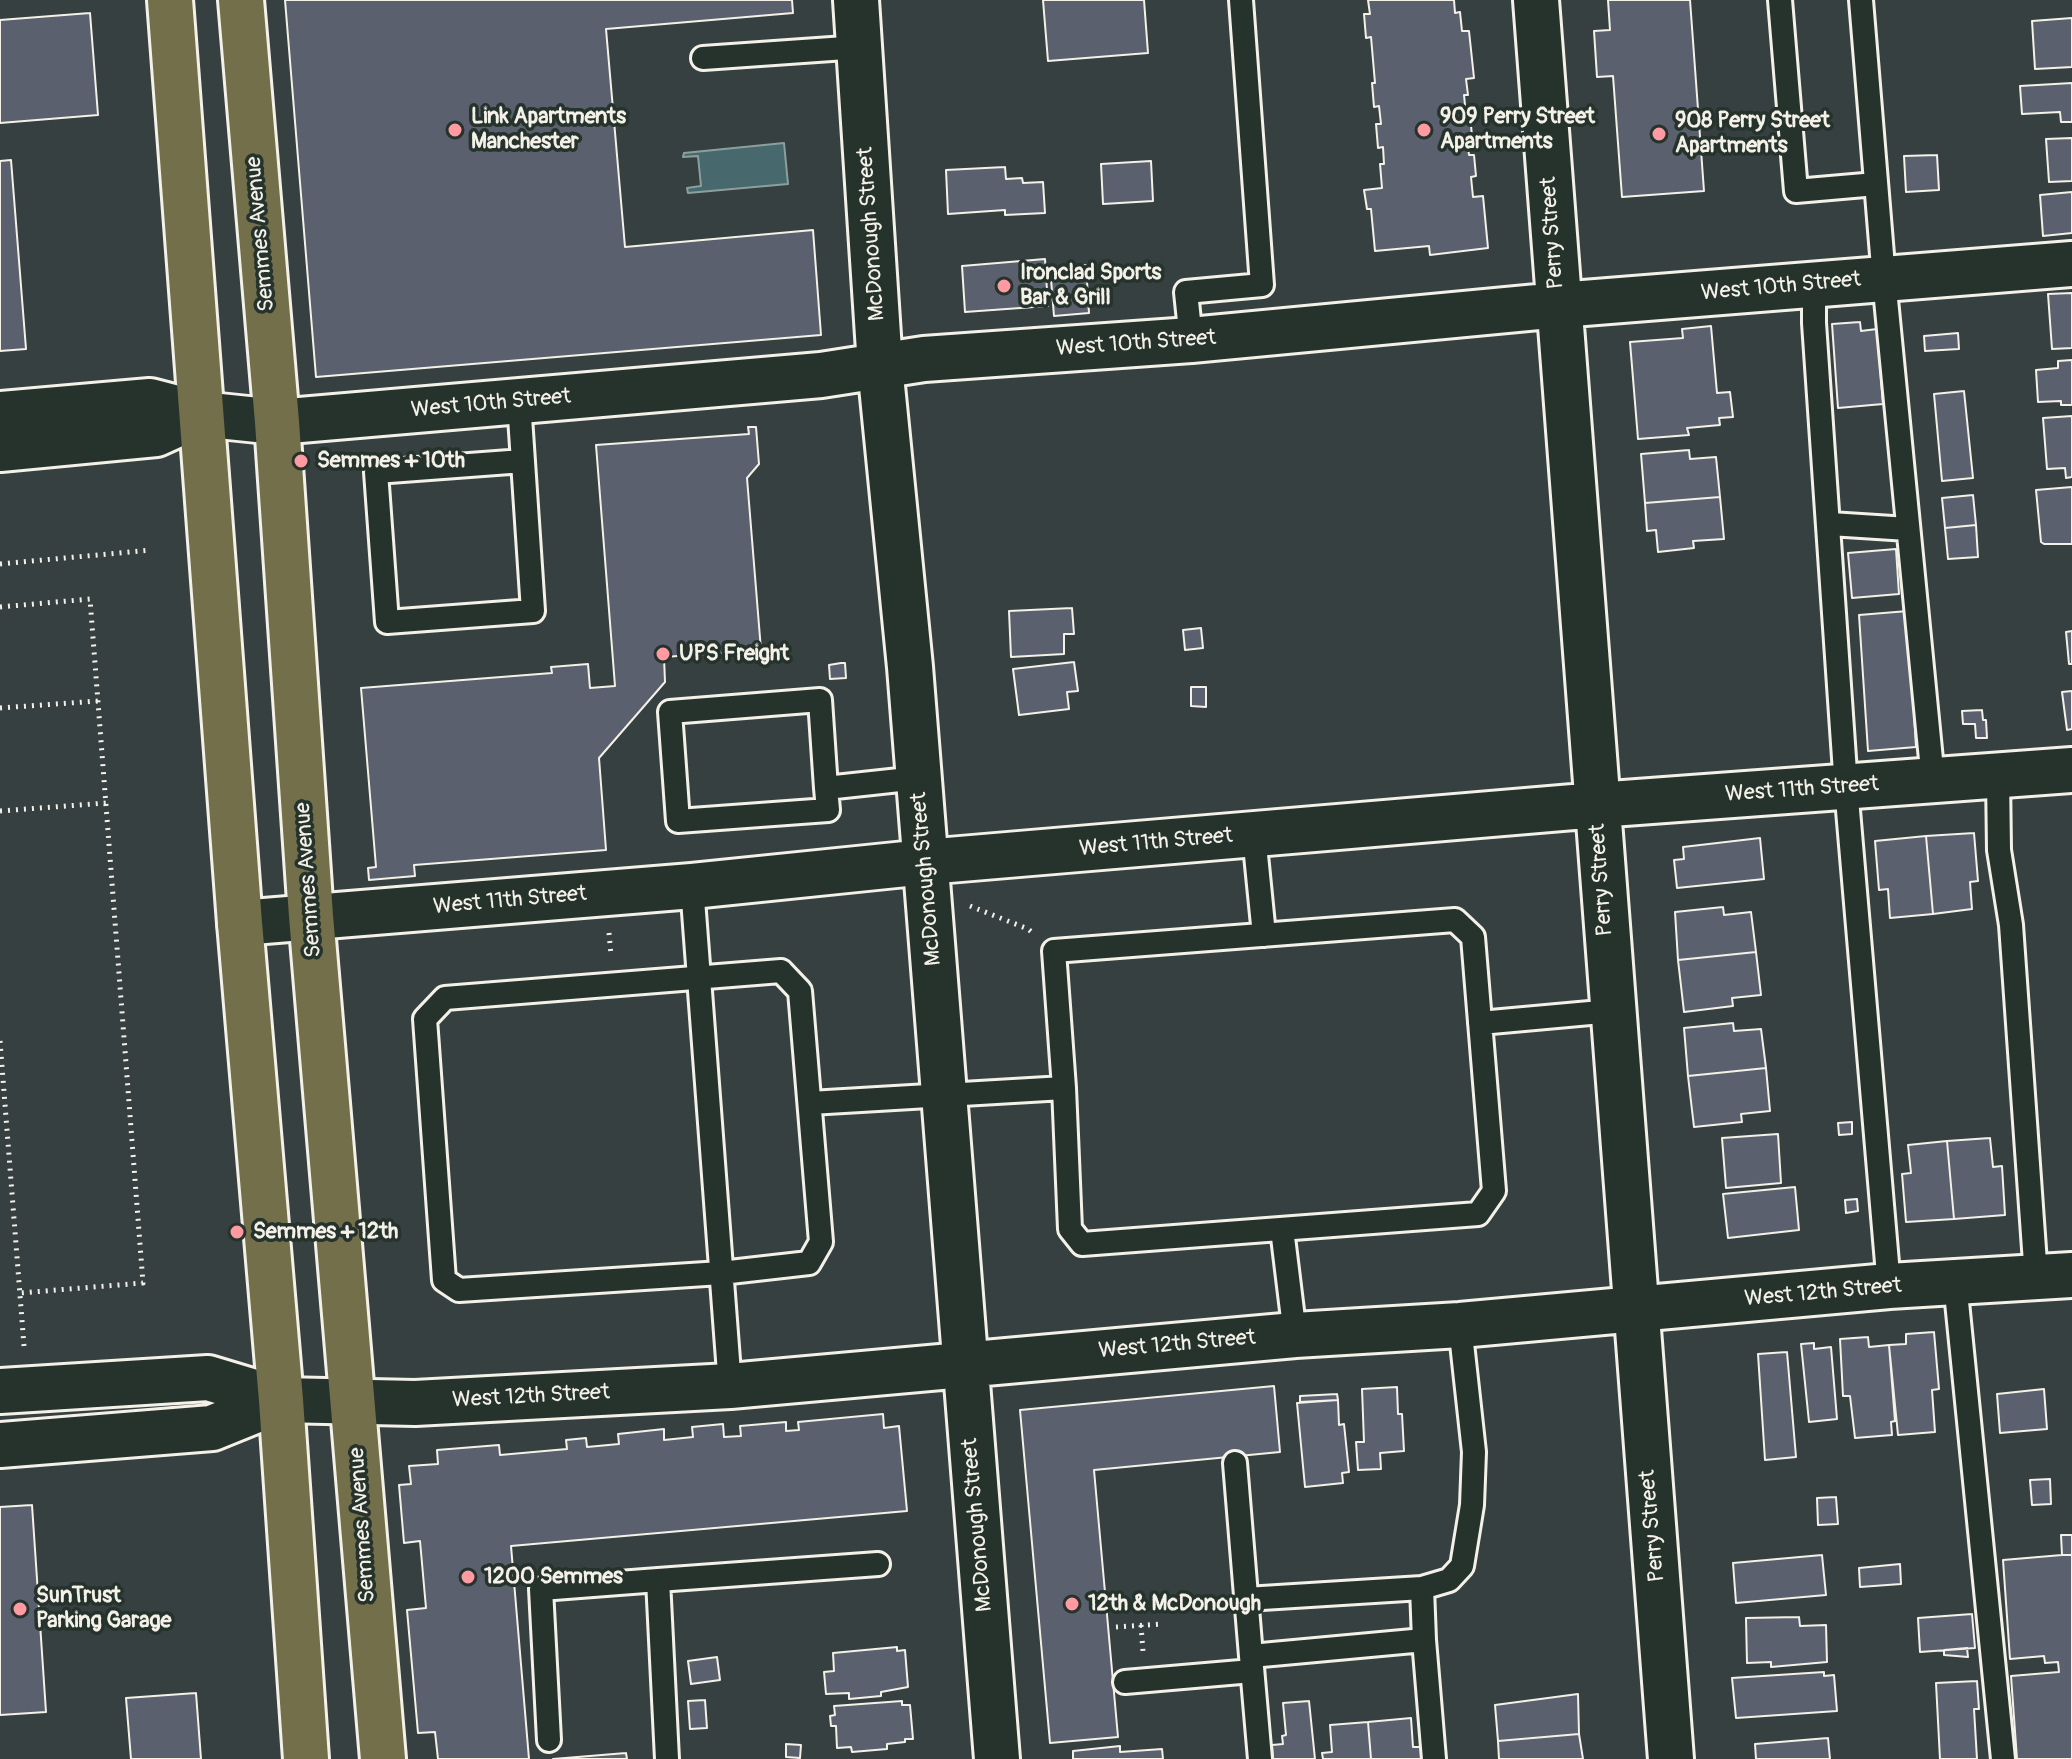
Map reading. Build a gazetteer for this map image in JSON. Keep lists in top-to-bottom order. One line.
{"streets":{"main road":["Semmes Avenue"],"street":["Perry Street","McDonough Street","West 10th Street","West 11th Street","West 12th Street"]},"crossings":[["Perry Street","West 10th Street"],["Perry Street","West 11th Street"],["Perry Street","West 12th Street"],["Semmes Avenue","West 10th Street"],["Semmes Avenue","West 11th Street"],["Semmes Avenue","West 12th Street"],["McDonough Street","West 10th Street"],["McDonough Street","West 11th Street"],["McDonough Street","West 12th Street"]],"places":["Link Apartments Manchester","909 Perry Street Apartments","908 Perry Street Apartments","Ironclad Sports Bar & Grill","Semmes + 10th","UPS Freight","Semmes + 12th","1200 Semmes","12th & McDonough","SunTrust Parking Garage"]}
